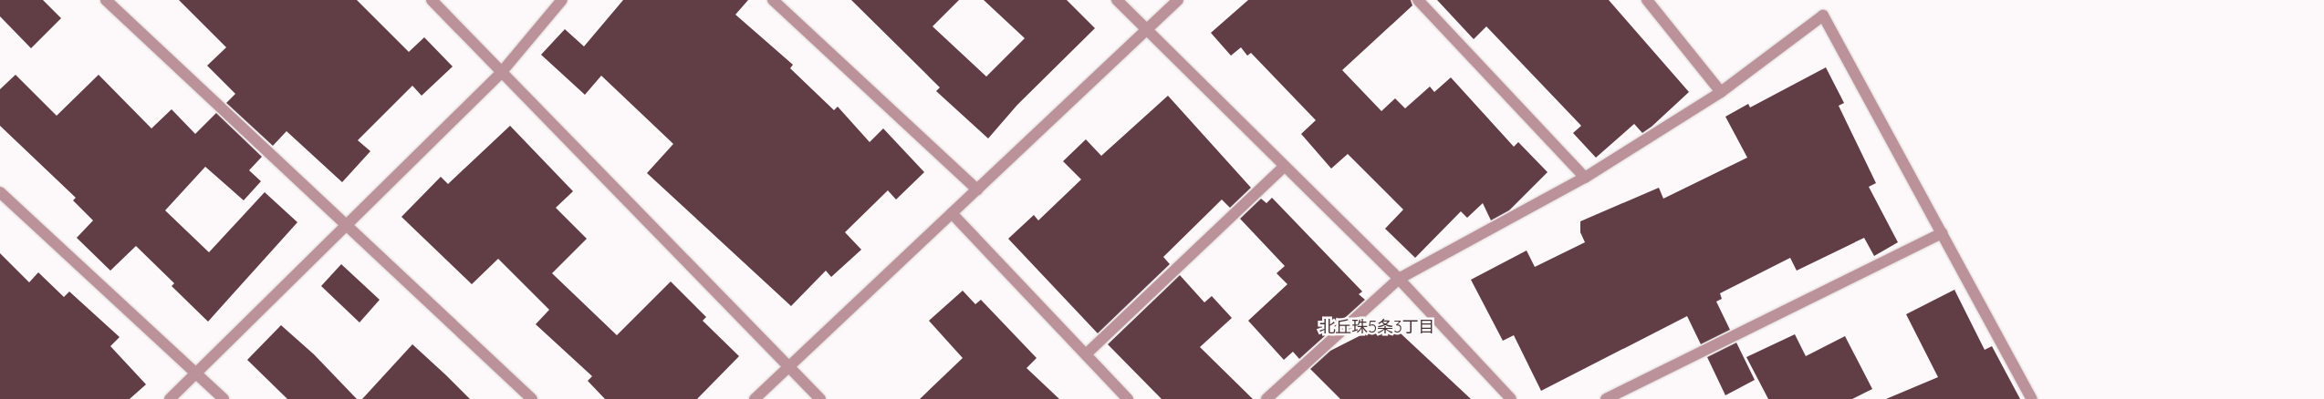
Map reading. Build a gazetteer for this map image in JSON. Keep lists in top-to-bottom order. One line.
{"districts":["北丘珠5条3丁目"]}
